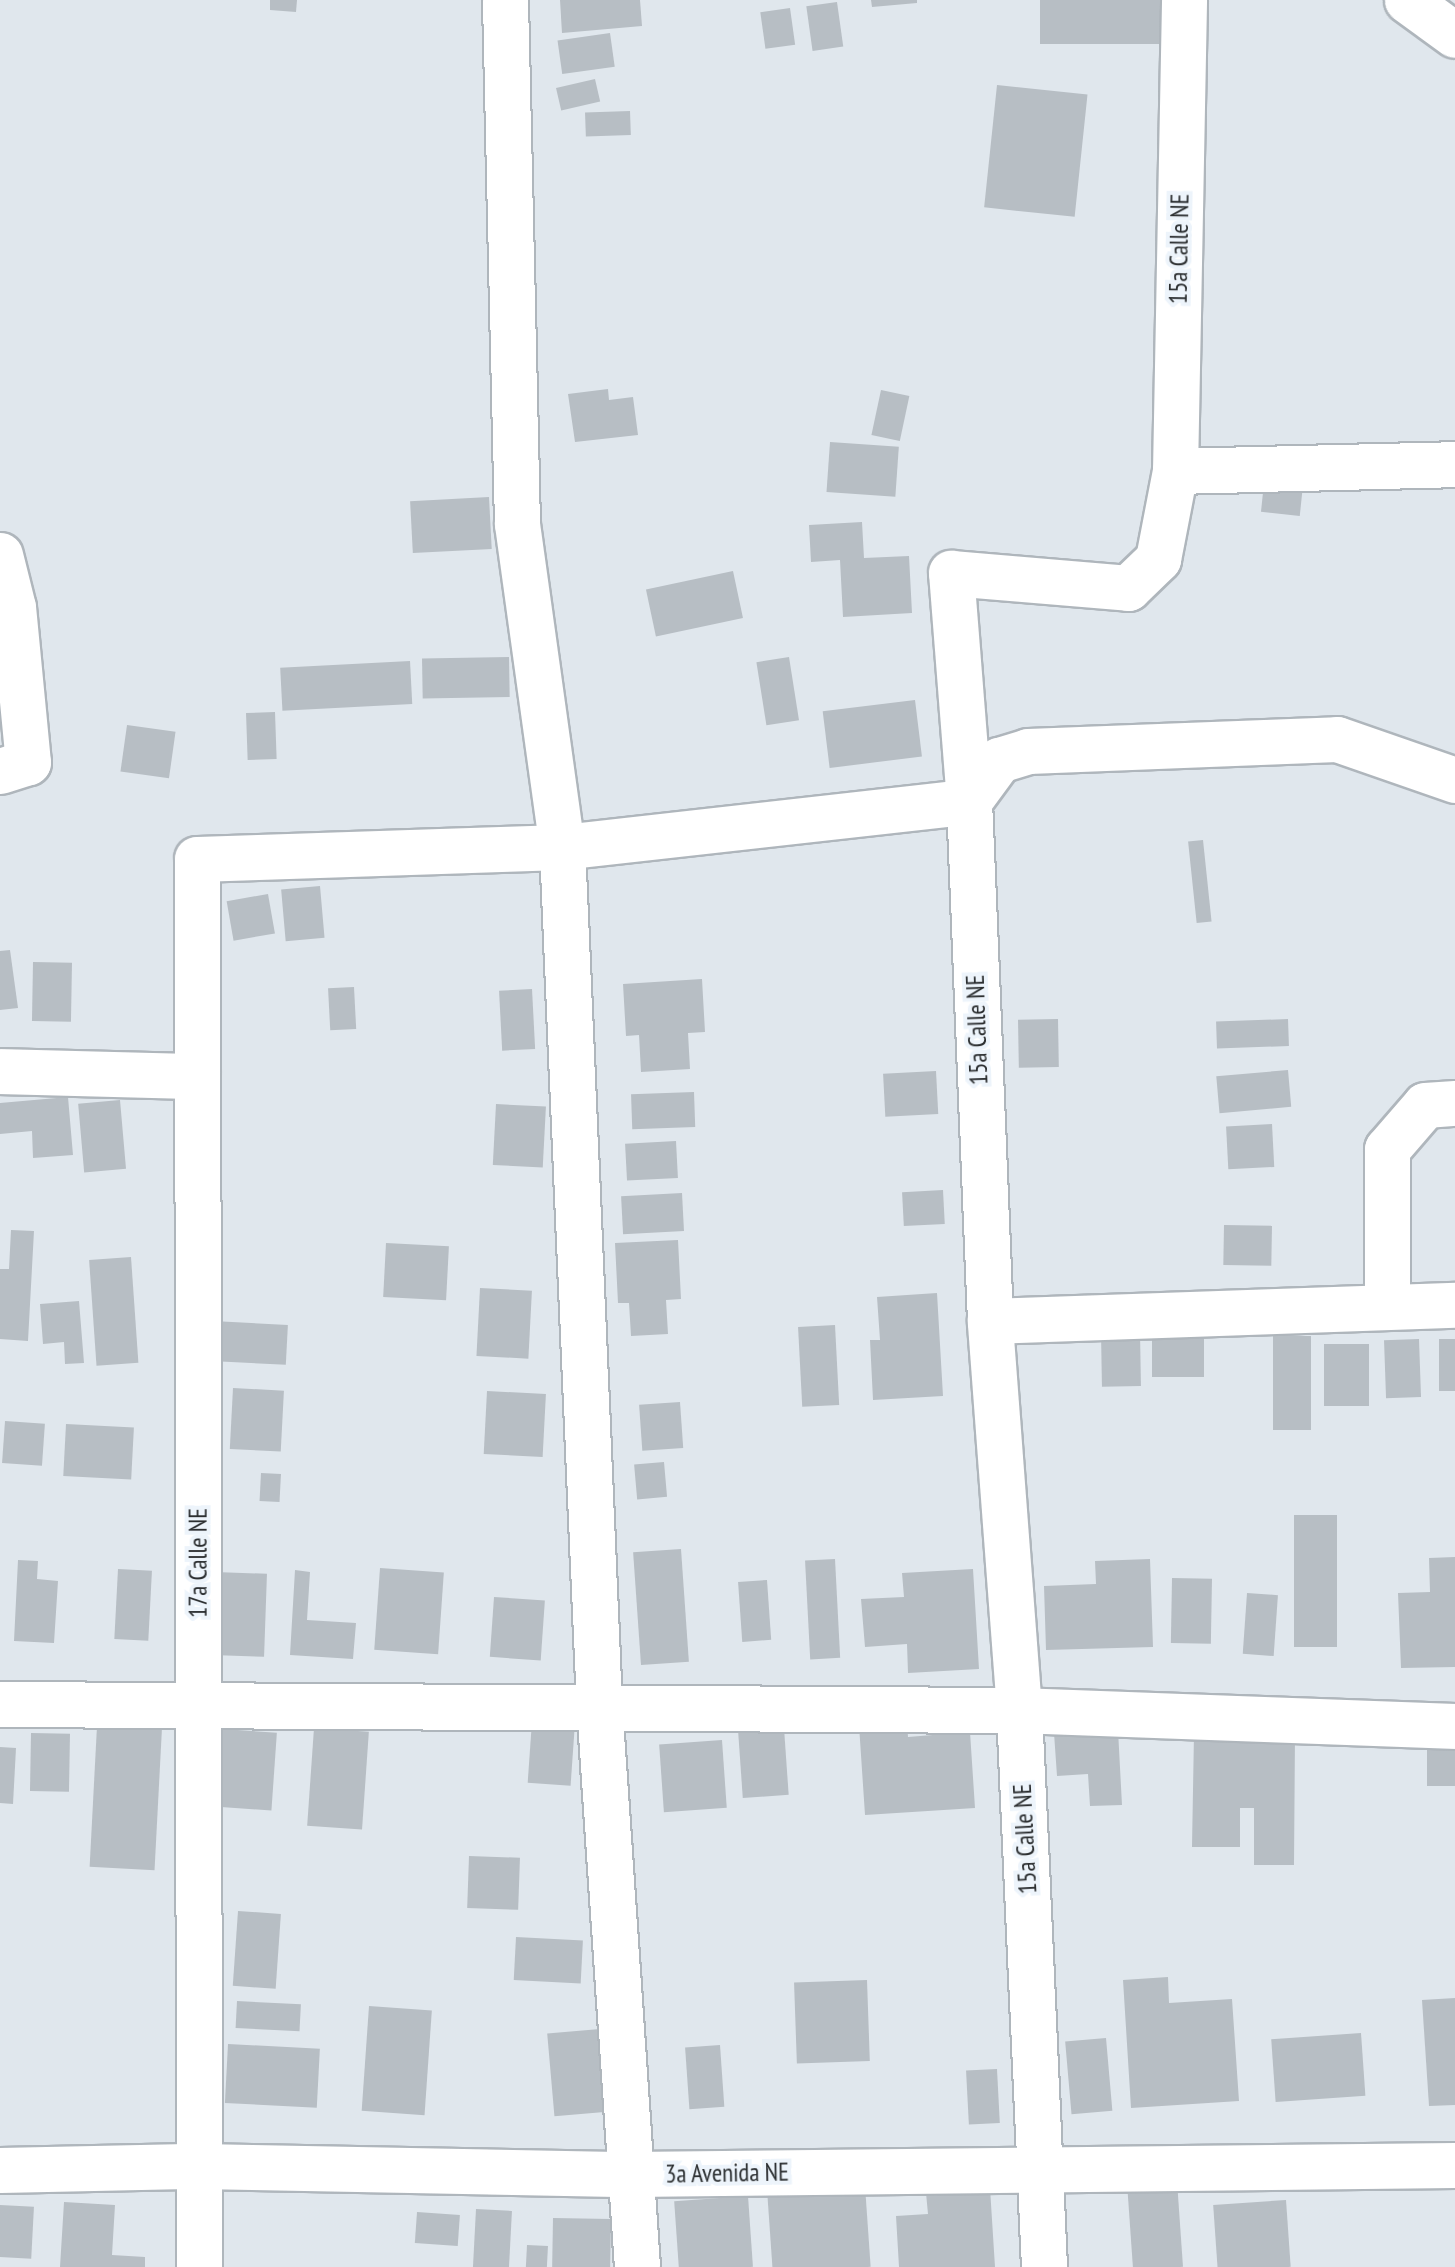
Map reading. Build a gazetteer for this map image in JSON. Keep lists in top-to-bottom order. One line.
{"streets":{"street":["15a Calle NE","17a Calle NE","3a Avenida NE"]},"crossings":[["15a Calle NE","3a Avenida NE"],["17a Calle NE","3a Avenida NE"]]}
